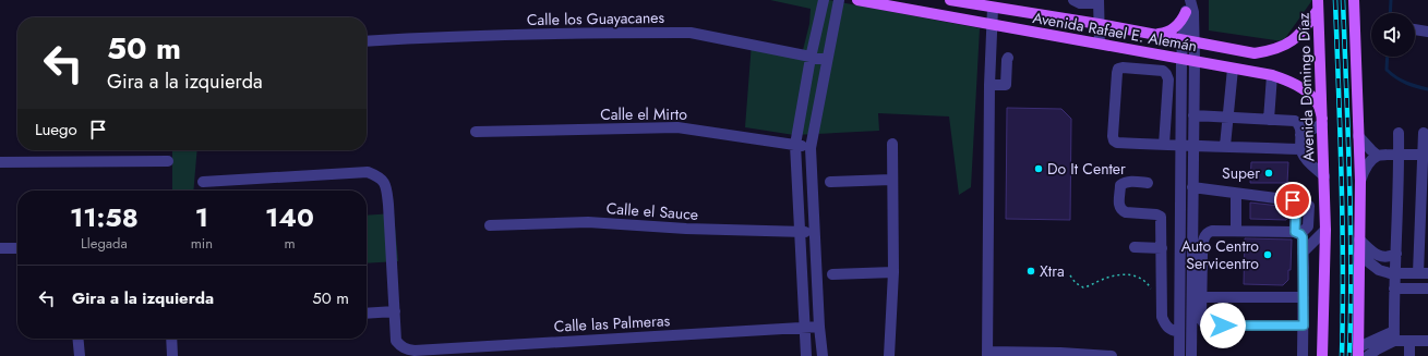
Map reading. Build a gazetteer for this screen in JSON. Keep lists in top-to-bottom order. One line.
{"streets":{"main road":["Avenida Rafael E. Alemán","Avenida Domingo Díaz"],"street":["Calle los Guayacanes","Calle el Mirto","Calle el Sauce","Calle las Palmeras"]},"crossings":[["Avenida Rafael E. Alemán","Avenida Domingo Díaz"]],"places":["Do It Center","Super","Auto Centro Servicentro","Xtra"],"page":{"turn":["50 m","Gira a la izquierda"],"then":"Luego","eta":["11:58","Llegada","1","min","140","m"],"list":[{"name":"Gira a la izquierda","value":"50 m"}]}}
